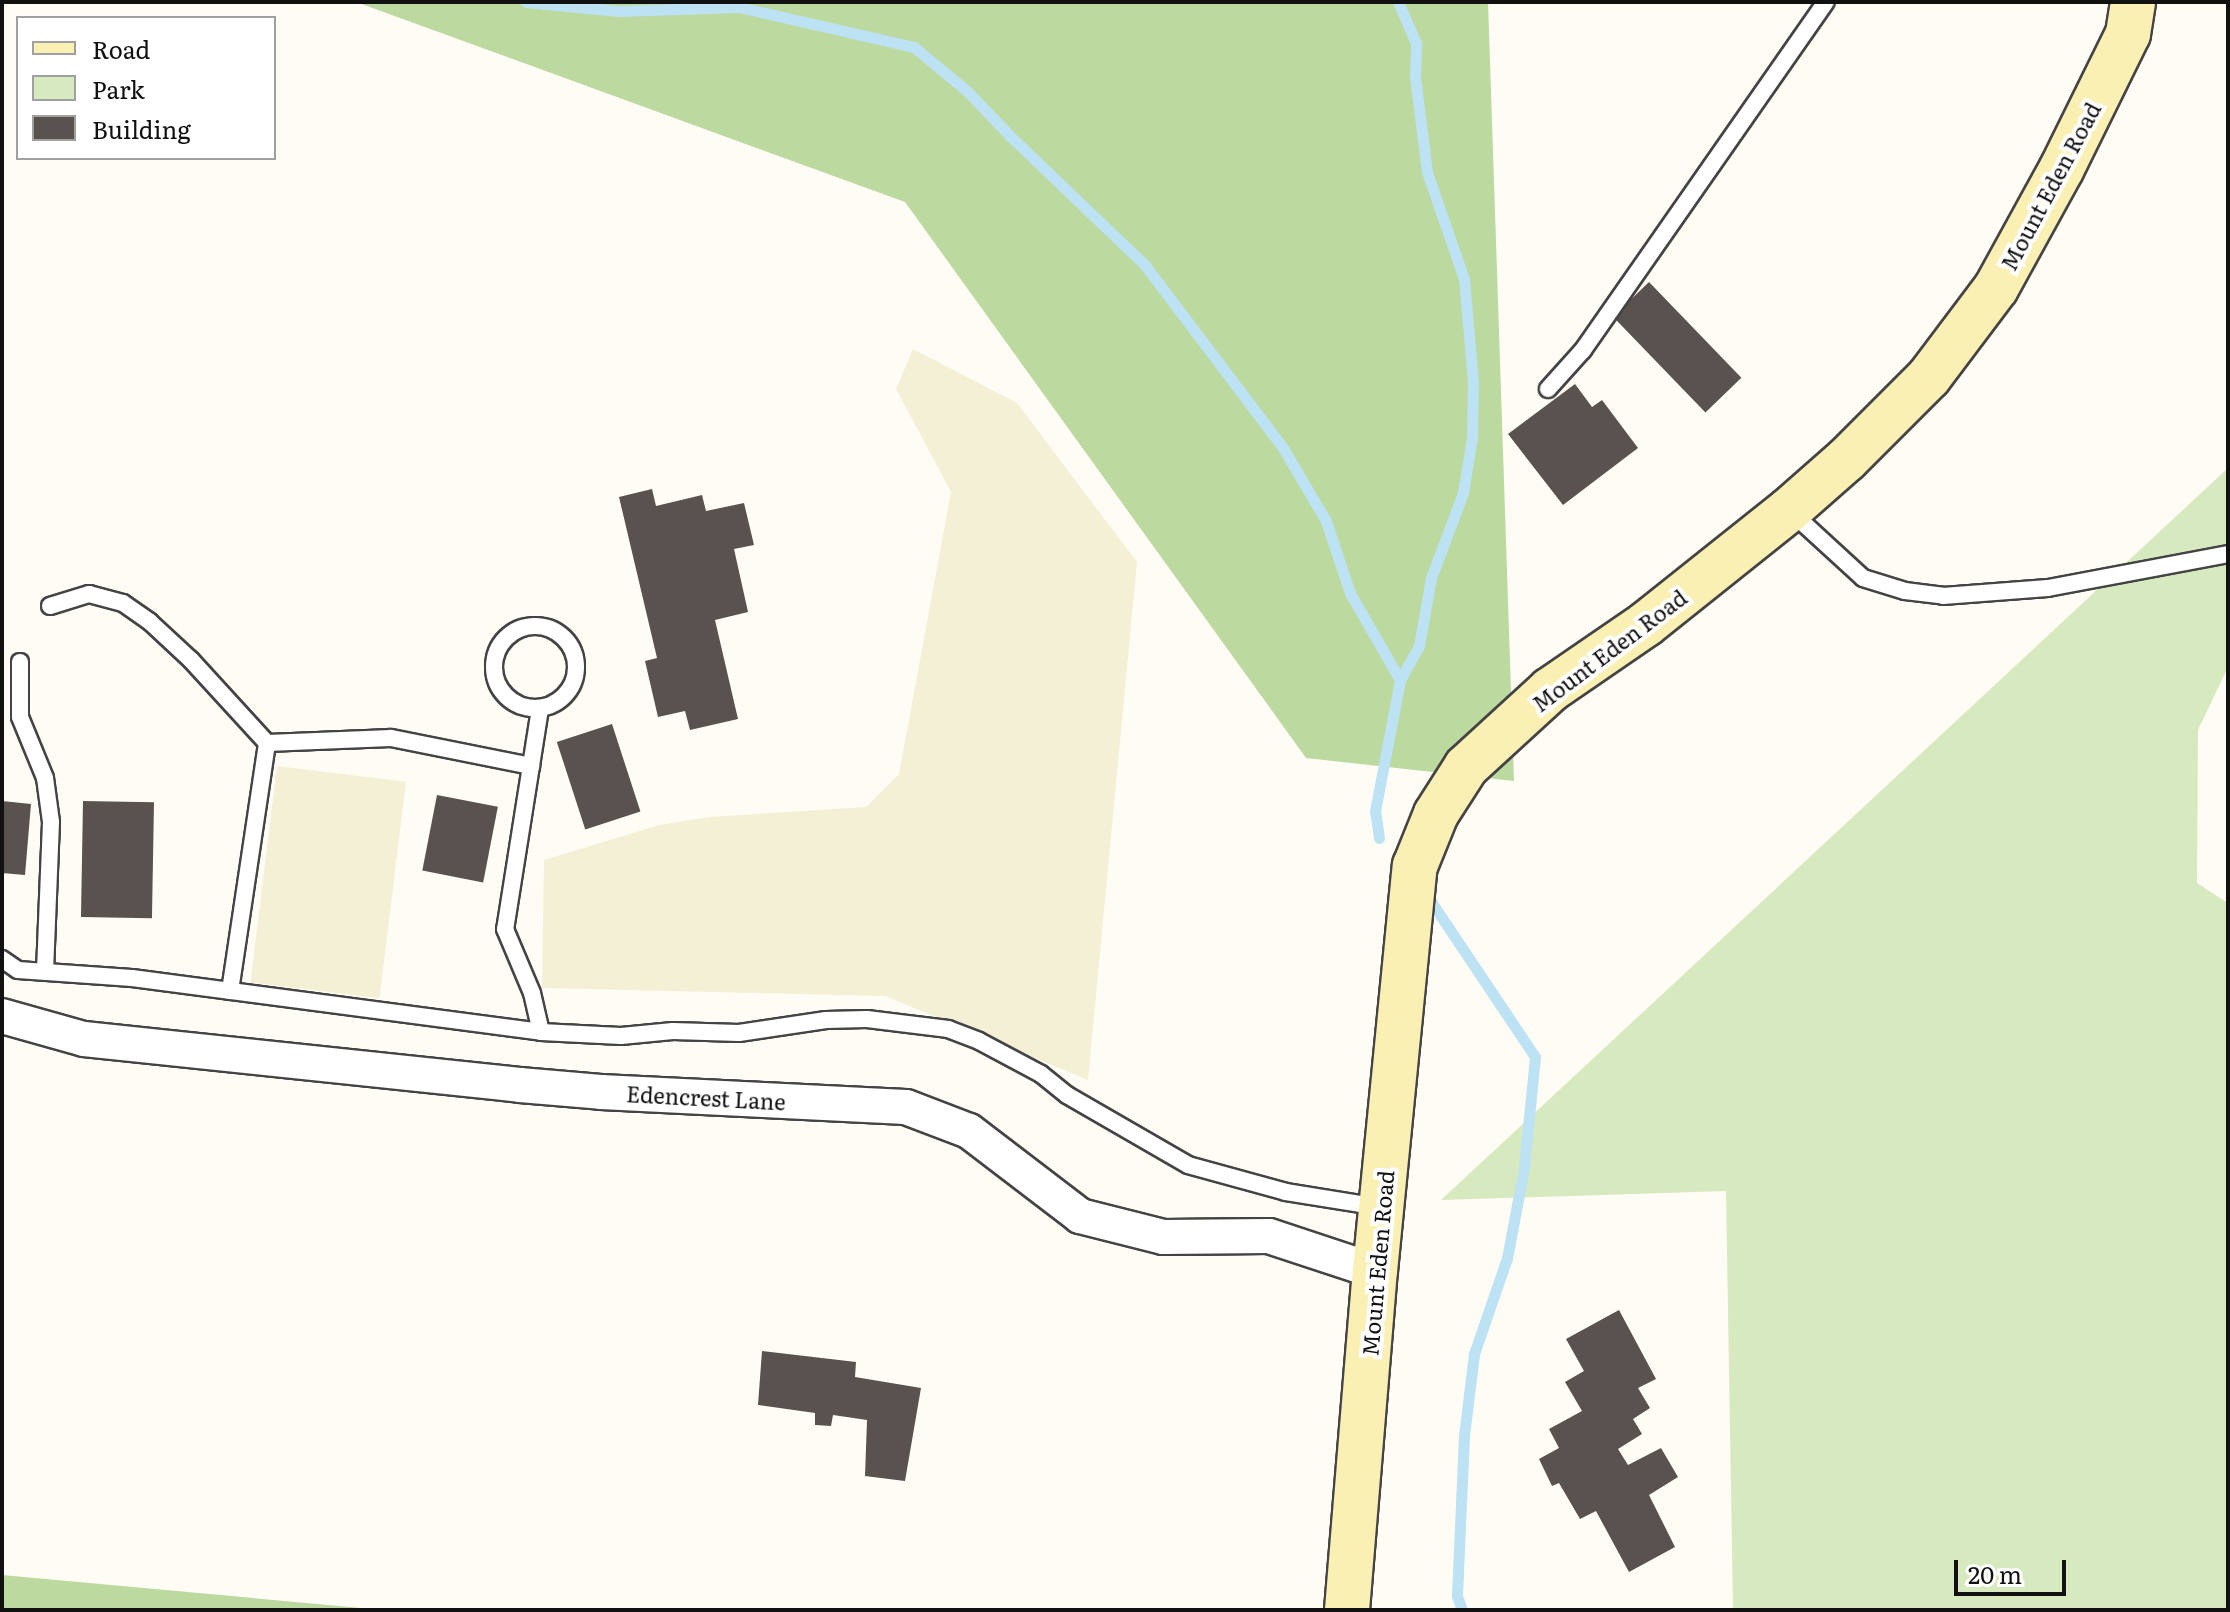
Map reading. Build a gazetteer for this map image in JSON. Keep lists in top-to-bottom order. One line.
{"streets":{"street":["Mount Eden Road","Edencrest Lane"]},"crossings":[["Mount Eden Road","Edencrest Lane"]],"legend":["Road","Park","Building"],"scale_bar":"20 m"}
